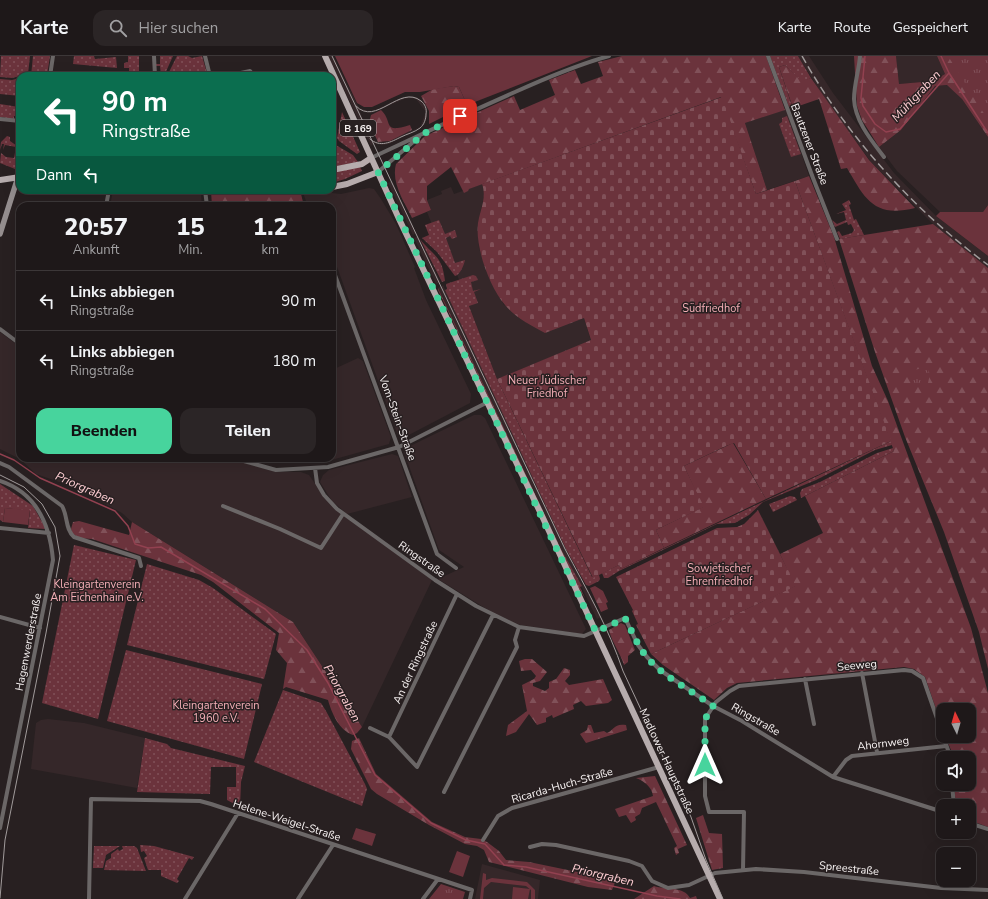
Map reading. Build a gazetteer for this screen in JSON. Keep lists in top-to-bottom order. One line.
{"streets":{"main road":["B 169","Madlower Hauptstraße"],"street":["Bautzener Straße","Vom-Stein-Straße","Ringstraße","Hagenwerderstraße","An der Ringstraße","Seeweg","Ahornweg","Ricarda-Huch-Straße","Helene-Weigel-Straße","Spreestraße"]},"crossings":[["B 169","Madlower Hauptstraße"],["Ringstraße","An der Ringstraße"],["Ringstraße","Seeweg"],["Ringstraße","Ahornweg"],["Ringstraße","Madlower Hauptstraße"],["Seeweg","Ahornweg"],["Madlower Hauptstraße","Ricarda-Huch-Straße"],["Madlower Hauptstraße","Spreestraße"]],"water":["Mühlgraben","Priorgraben"],"parks":["Südfriedhof","Neuer Jüdischer Friedhof","Sowjetischer Ehrenfriedhof","Kleingartenverein Am Eichenhain e.V.","Kleingartenverein 1960 e.V."],"north":"top","page":{"header":"Karte","search":"Hier suchen","nav":["Karte","Route","Gespeichert"],"turn":["90 m","Ringstraße"],"then":"Dann","eta":["20:57","Ankunft","15","Min.","1.2","km"],"list":[{"name":"Links abbiegen","note":"Ringstraße","value":"90 m"},{"name":"Links abbiegen","note":"Ringstraße","value":"180 m"}],"buttons":["Beenden","Teilen"],"map_buttons":["+","−"]}}
